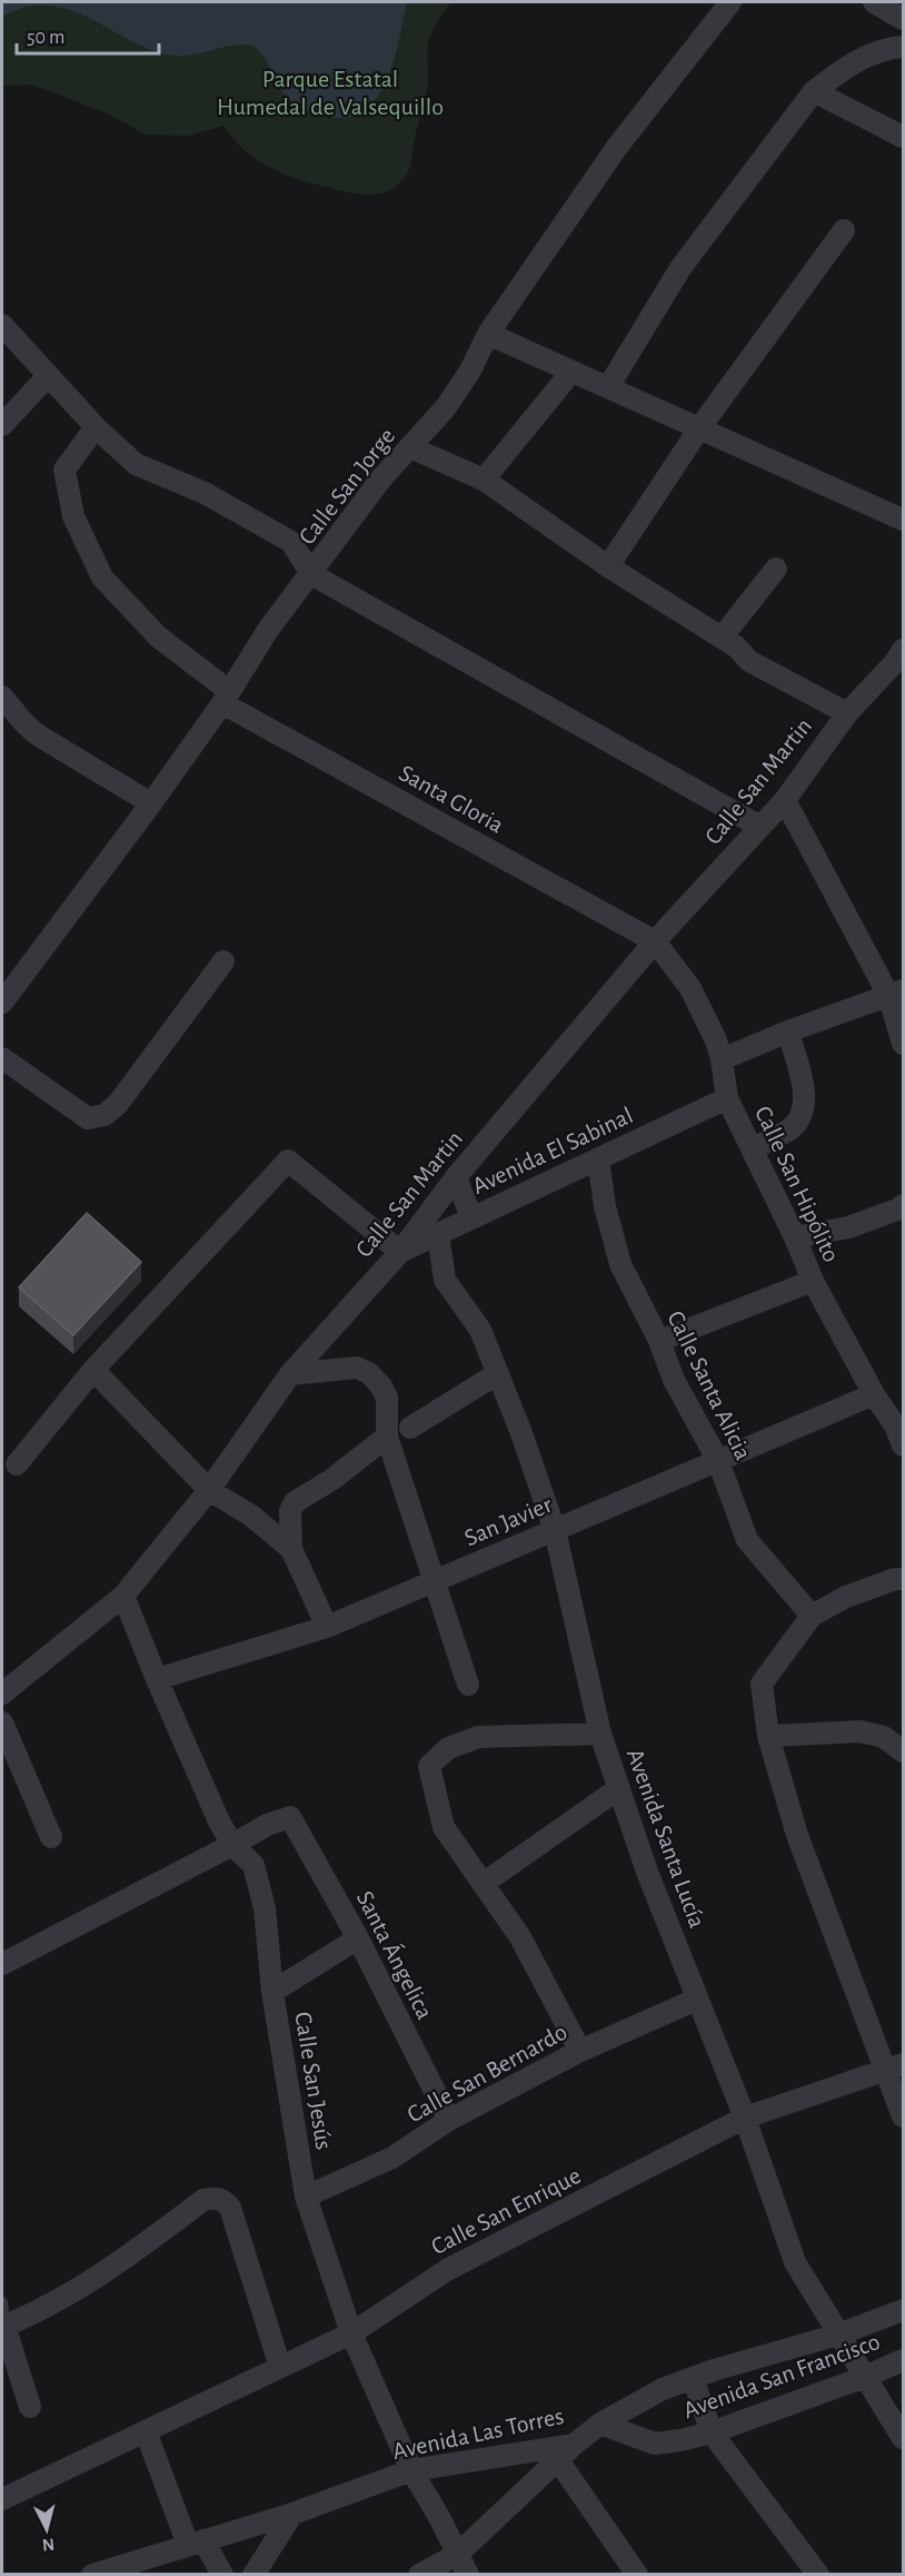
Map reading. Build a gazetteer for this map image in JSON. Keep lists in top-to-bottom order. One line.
{"streets":{"street":["Calle San Jorge","Calle San Martin","Santa Gloria","Avenida El Sabinal","Calle San Hipólito","Calle Santa Alicia","San Javier","Avenida Santa Lucía","Santa Ángelica","Calle San Bernardo","Calle San Jesús","Calle San Enrique","Avenida San Francisco","Avenida Las Torres"]},"crossings":[["Calle San Jorge","Santa Gloria"],["Calle San Martin","Santa Gloria"],["Calle San Martin","Avenida El Sabinal"],["Calle San Martin","Calle San Hipólito"],["Calle San Martin","Calle San Jesús"],["Santa Gloria","Calle San Hipólito"],["Avenida El Sabinal","Calle San Hipólito"],["Avenida El Sabinal","Calle Santa Alicia"],["Avenida El Sabinal","Avenida Santa Lucía"],["Calle San Hipólito","San Javier"],["Calle Santa Alicia","San Javier"],["San Javier","Avenida Santa Lucía"],["San Javier","Calle San Jesús"],["Avenida Santa Lucía","Calle San Bernardo"],["Avenida Santa Lucía","Calle San Enrique"],["Avenida Santa Lucía","Avenida San Francisco"],["Avenida Santa Lucía","Avenida Las Torres"],["Santa Ángelica","Calle San Bernardo"],["Santa Ángelica","Calle San Jesús"],["Calle San Bernardo","Calle San Jesús"],["Calle San Jesús","Calle San Enrique"],["Calle San Jesús","Avenida Las Torres"],["Avenida San Francisco","Avenida Las Torres"]],"parks":["Parque Estatal Humedal de Valsequillo"],"scale_bar":"50 m","north":"bottom"}
